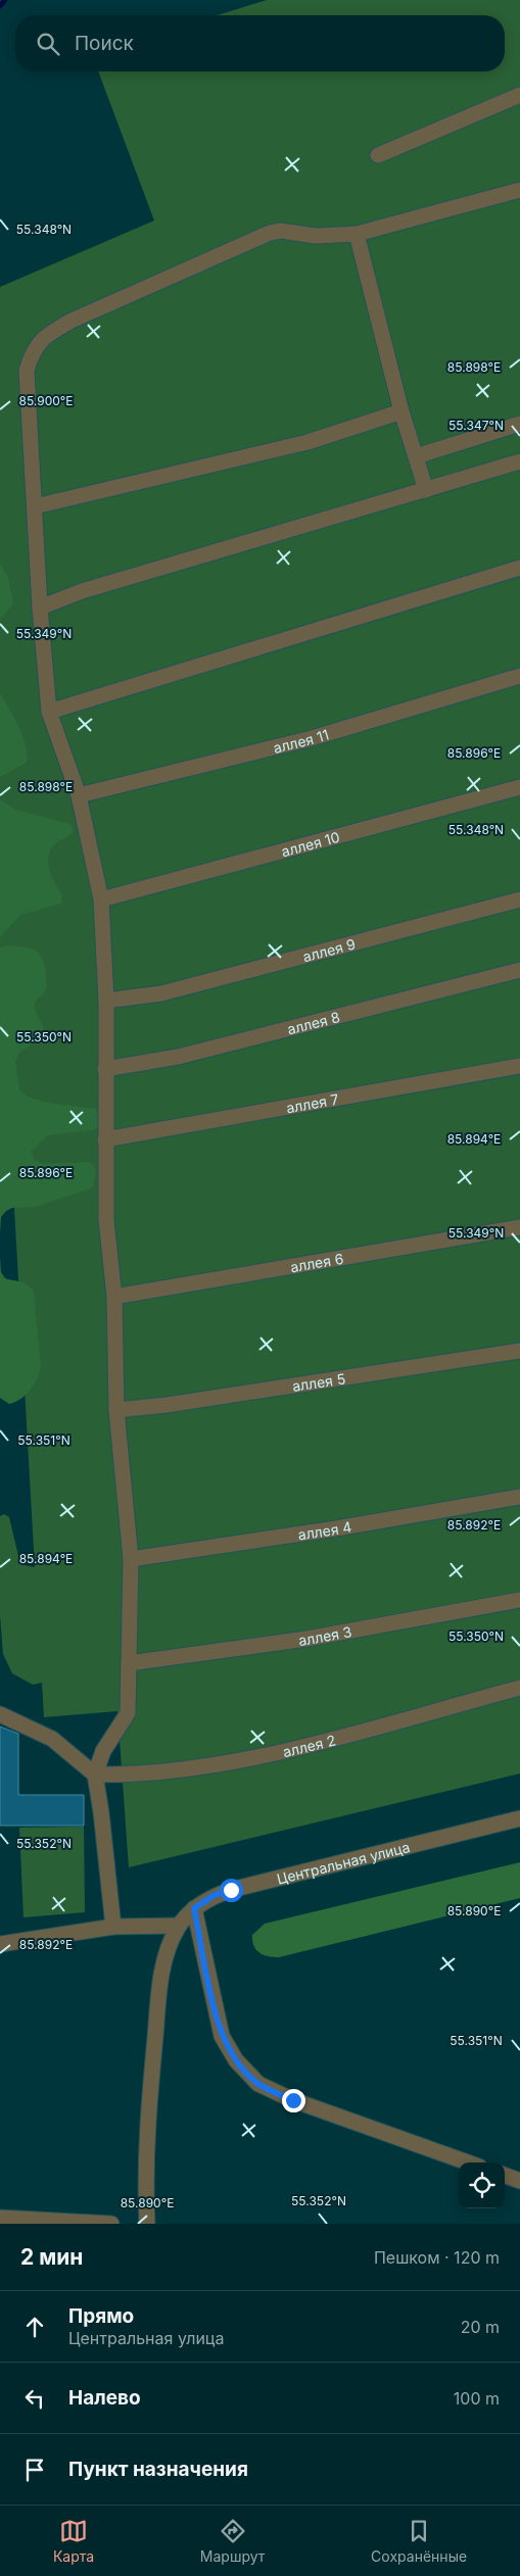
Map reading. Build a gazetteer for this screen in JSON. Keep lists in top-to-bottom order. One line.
{"streets":{"street":["аллея 11","аллея 10","аллея 9","аллея 8","аллея 7","аллея 6","аллея 5","аллея 4","аллея 3","аллея 2","Центральная улица"]},"page":{"search":"Поиск","heading":["2 мин","Пешком · 120 m"],"list":[["Прямо","Центральная улица","20 m"],["Налево","100 m"],"Пункт назначения"],"nav":["Карта","Маршрут","Сохранённые"]},"coordinates":["55.348°N","85.898°E","85.900°E","55.347°N","55.349°N","85.896°E","55.350°N","85.894°E","55.351°N","85.892°E","55.352°N","85.890°E"]}
